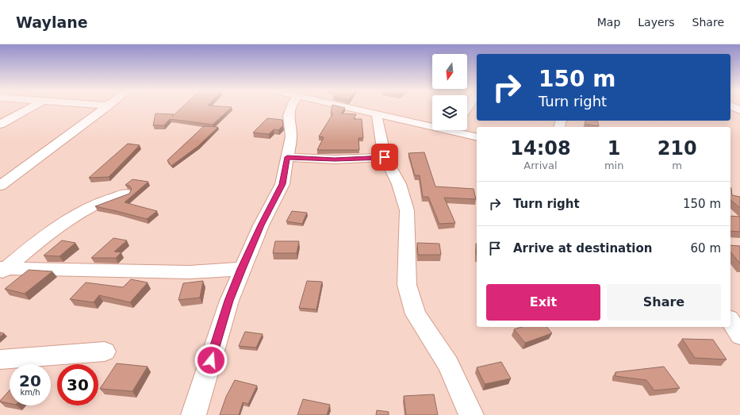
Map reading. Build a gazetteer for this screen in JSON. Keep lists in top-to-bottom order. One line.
{"north":"bottom","page":{"header":"Waylane","nav":["Map","Layers","Share"],"turn":["150 m","Turn right"],"eta":["14:08","Arrival","1","min","210","m"],"list":[{"name":"Turn right","value":"150 m"},{"name":"Arrive at destination","value":"60 m"}],"buttons":["Exit","Share"],"speed":"20 km/h","limit":"30"}}
